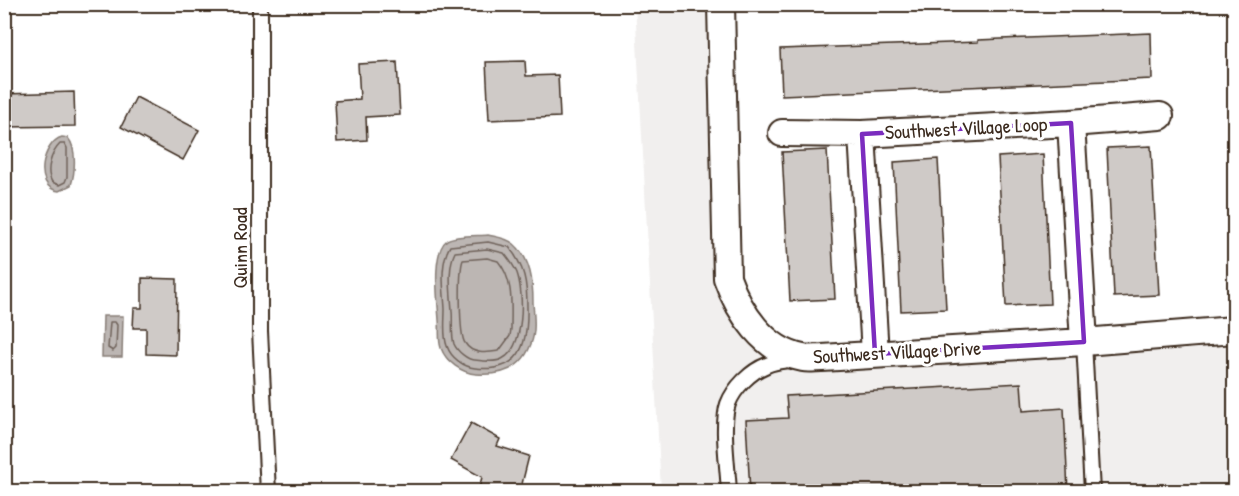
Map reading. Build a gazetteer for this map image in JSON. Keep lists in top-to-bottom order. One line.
{"streets":{"street":["Southwest Village Loop","Southwest Village Drive"],"lane":["Quinn Road"]},"crossings":[["Southwest Village Loop","Southwest Village Drive"]]}
